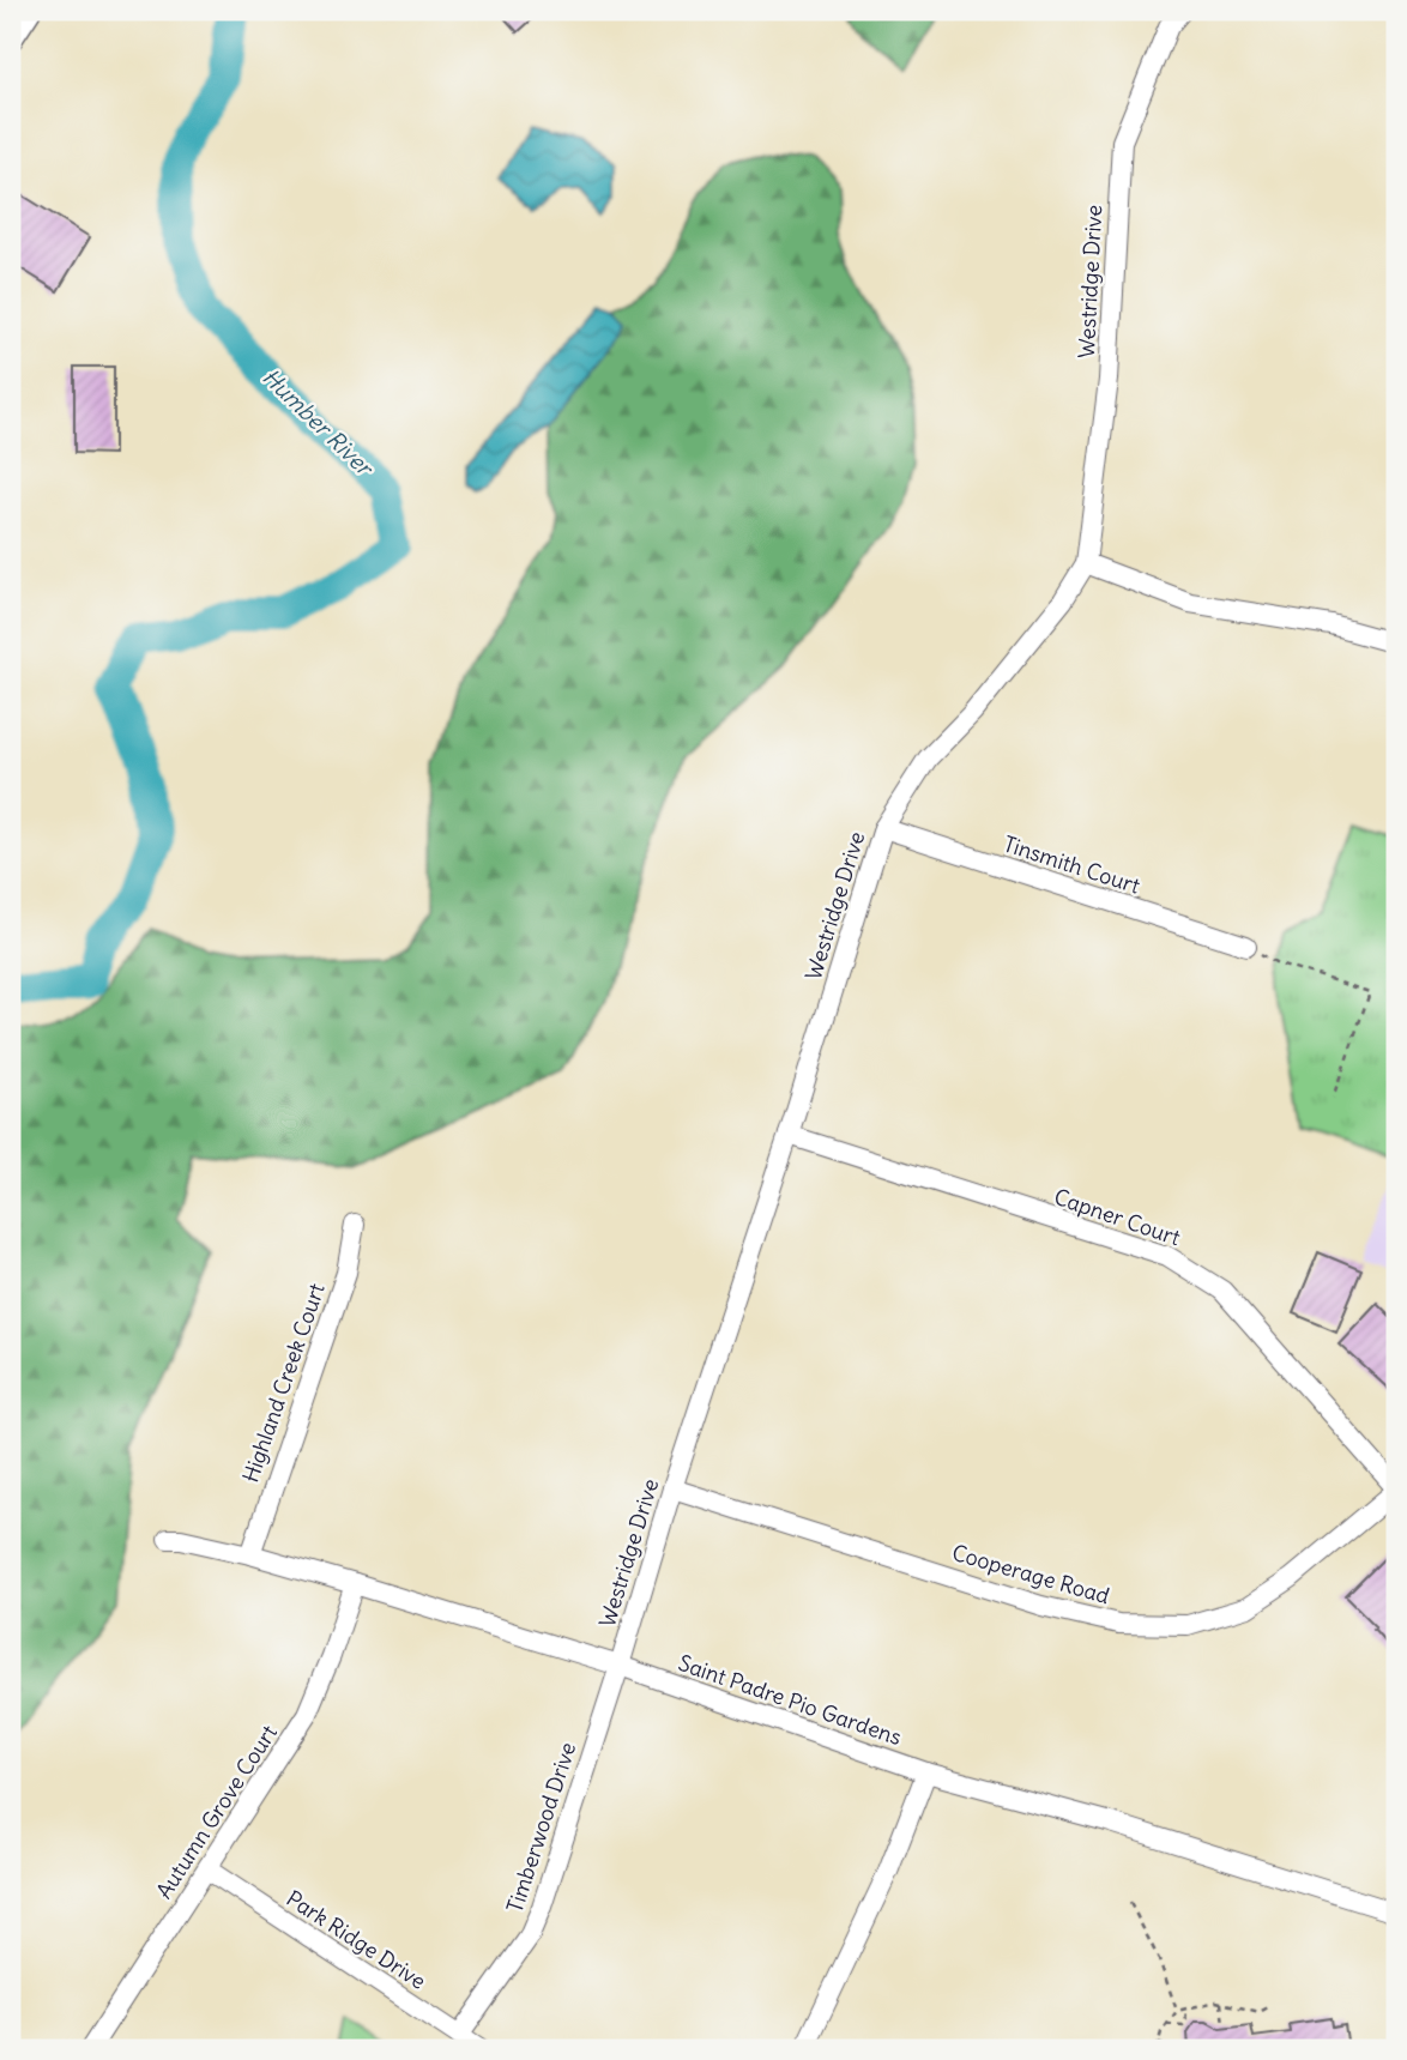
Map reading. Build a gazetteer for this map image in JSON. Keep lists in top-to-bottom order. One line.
{"streets":{"street":["Westridge Drive","Tinsmith Court","Capner Court","Highland Creek Court","Cooperage Road","Saint Padre Pio Gardens","Autumn Grove Court","Timberwood Drive","Park Ridge Drive"]},"crossings":[["Westridge Drive","Tinsmith Court"],["Westridge Drive","Capner Court"],["Westridge Drive","Cooperage Road"],["Westridge Drive","Saint Padre Pio Gardens"],["Westridge Drive","Timberwood Drive"],["Capner Court","Cooperage Road"],["Highland Creek Court","Saint Padre Pio Gardens"],["Saint Padre Pio Gardens","Autumn Grove Court"],["Saint Padre Pio Gardens","Timberwood Drive"],["Autumn Grove Court","Park Ridge Drive"],["Timberwood Drive","Park Ridge Drive"]],"water":["Humber River"]}
